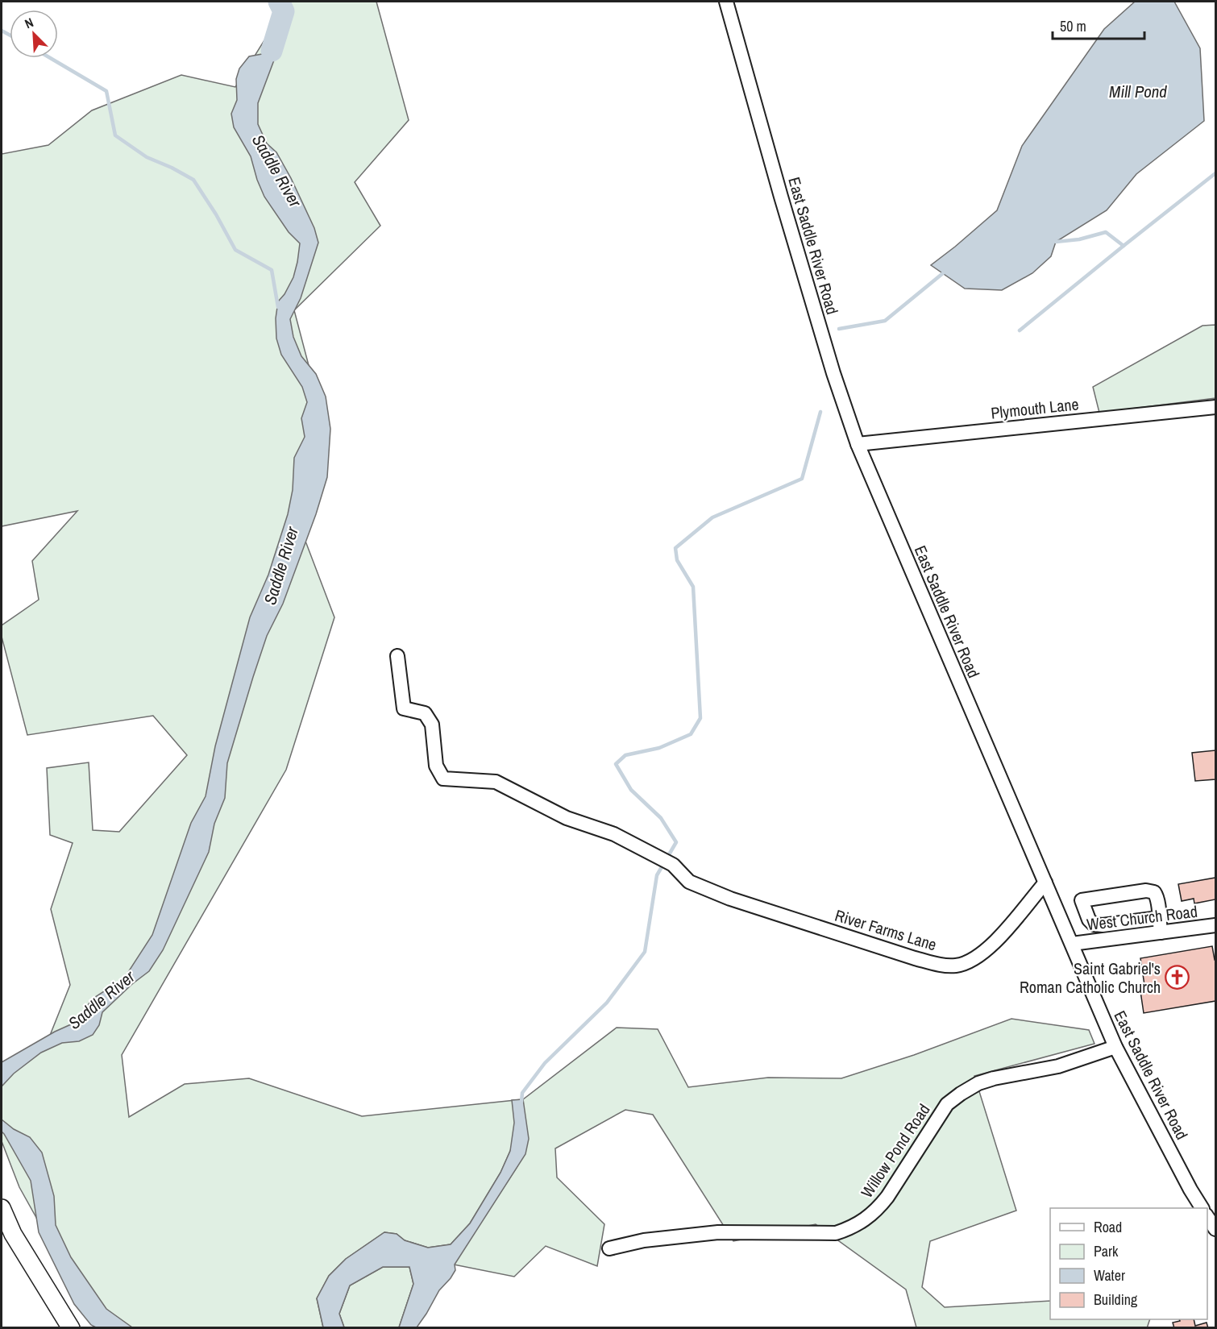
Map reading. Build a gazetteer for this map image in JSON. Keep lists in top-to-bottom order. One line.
{"streets":{"street":["East Saddle River Road","Plymouth Lane","West Church Road","River Farms Lane","Willow Pond Road"]},"crossings":[["East Saddle River Road","Plymouth Lane"],["East Saddle River Road","West Church Road"],["East Saddle River Road","River Farms Lane"],["East Saddle River Road","Willow Pond Road"]],"water":["Mill Pond","Saddle River"],"places":{"church":["Saint Gabriel's Roman Catholic Church"]},"legend":["Road","Park","Water","Building"],"scale_bar":"50 m","north":"top left"}
